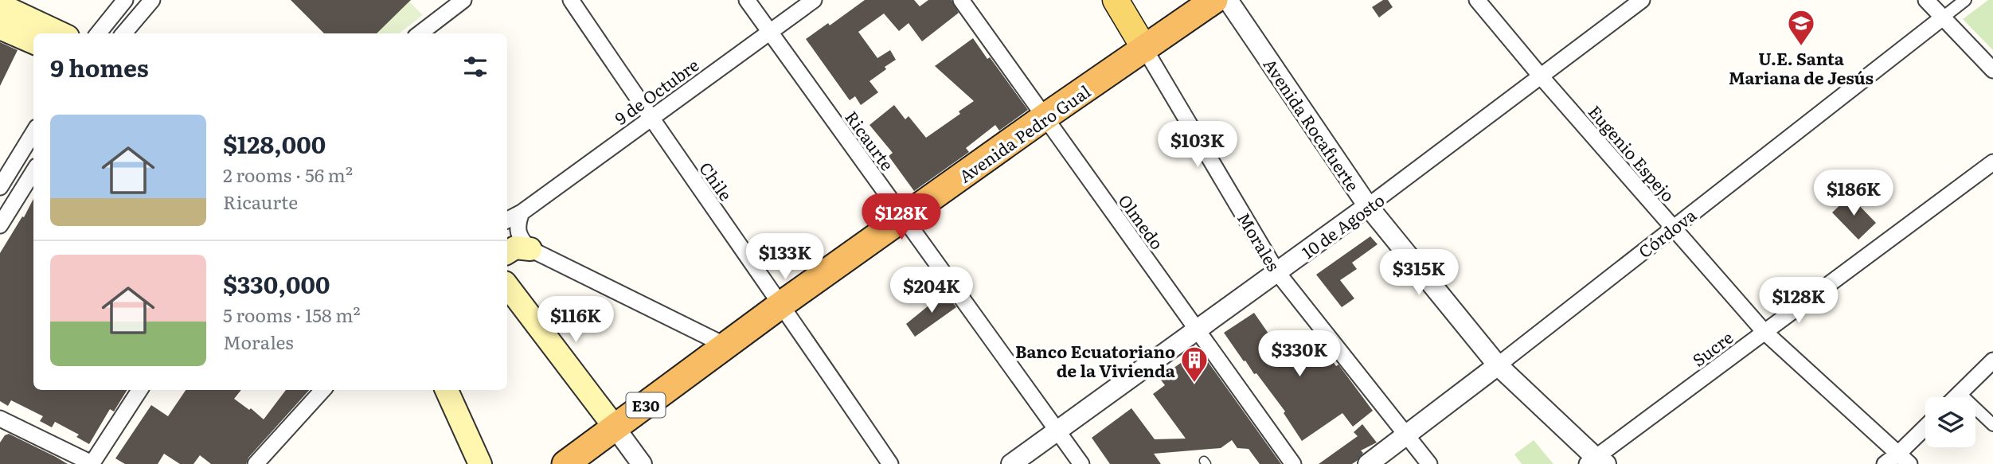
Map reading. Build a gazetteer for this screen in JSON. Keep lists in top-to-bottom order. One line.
{"streets":{"highway":["Avenida Pedro Gual","E30"],"main road":["Morales"],"street":["9 de Octubre","Avenida Rocafuerte","Ricaurte","Eugenio Espejo","Chile","Olmedo","10 de Agosto","Córdova","Sucre"]},"crossings":[["9 de Octubre","Ricaurte"],["9 de Octubre","Chile"],["Avenida Rocafuerte","10 de Agosto"],["Avenida Rocafuerte","Córdova"],["Avenida Rocafuerte","Sucre"],["Avenida Pedro Gual","Ricaurte"],["Avenida Pedro Gual","Chile"],["Avenida Pedro Gual","Olmedo"],["Avenida Pedro Gual","Morales"],["Ricaurte","10 de Agosto"],["Eugenio Espejo","10 de Agosto"],["Eugenio Espejo","Córdova"],["Eugenio Espejo","Sucre"],["Olmedo","10 de Agosto"],["10 de Agosto","Morales"],["Córdova","Morales"]],"places":{"school or university":["U.E. Santa Mariana de Jesús"],"building":["Banco Ecuatoriano de la Vivienda"]},"page":{"heading":"9 homes","list":[{"name":"$128,000","note":"2 rooms · 56 m² · Ricaurte"},{"name":"$330,000","note":"5 rooms · 158 m² · Morales"}],"price":["$103K","$186K","$128K","$133K","$315K","$204K","$128K","$116K","$330K"]}}
